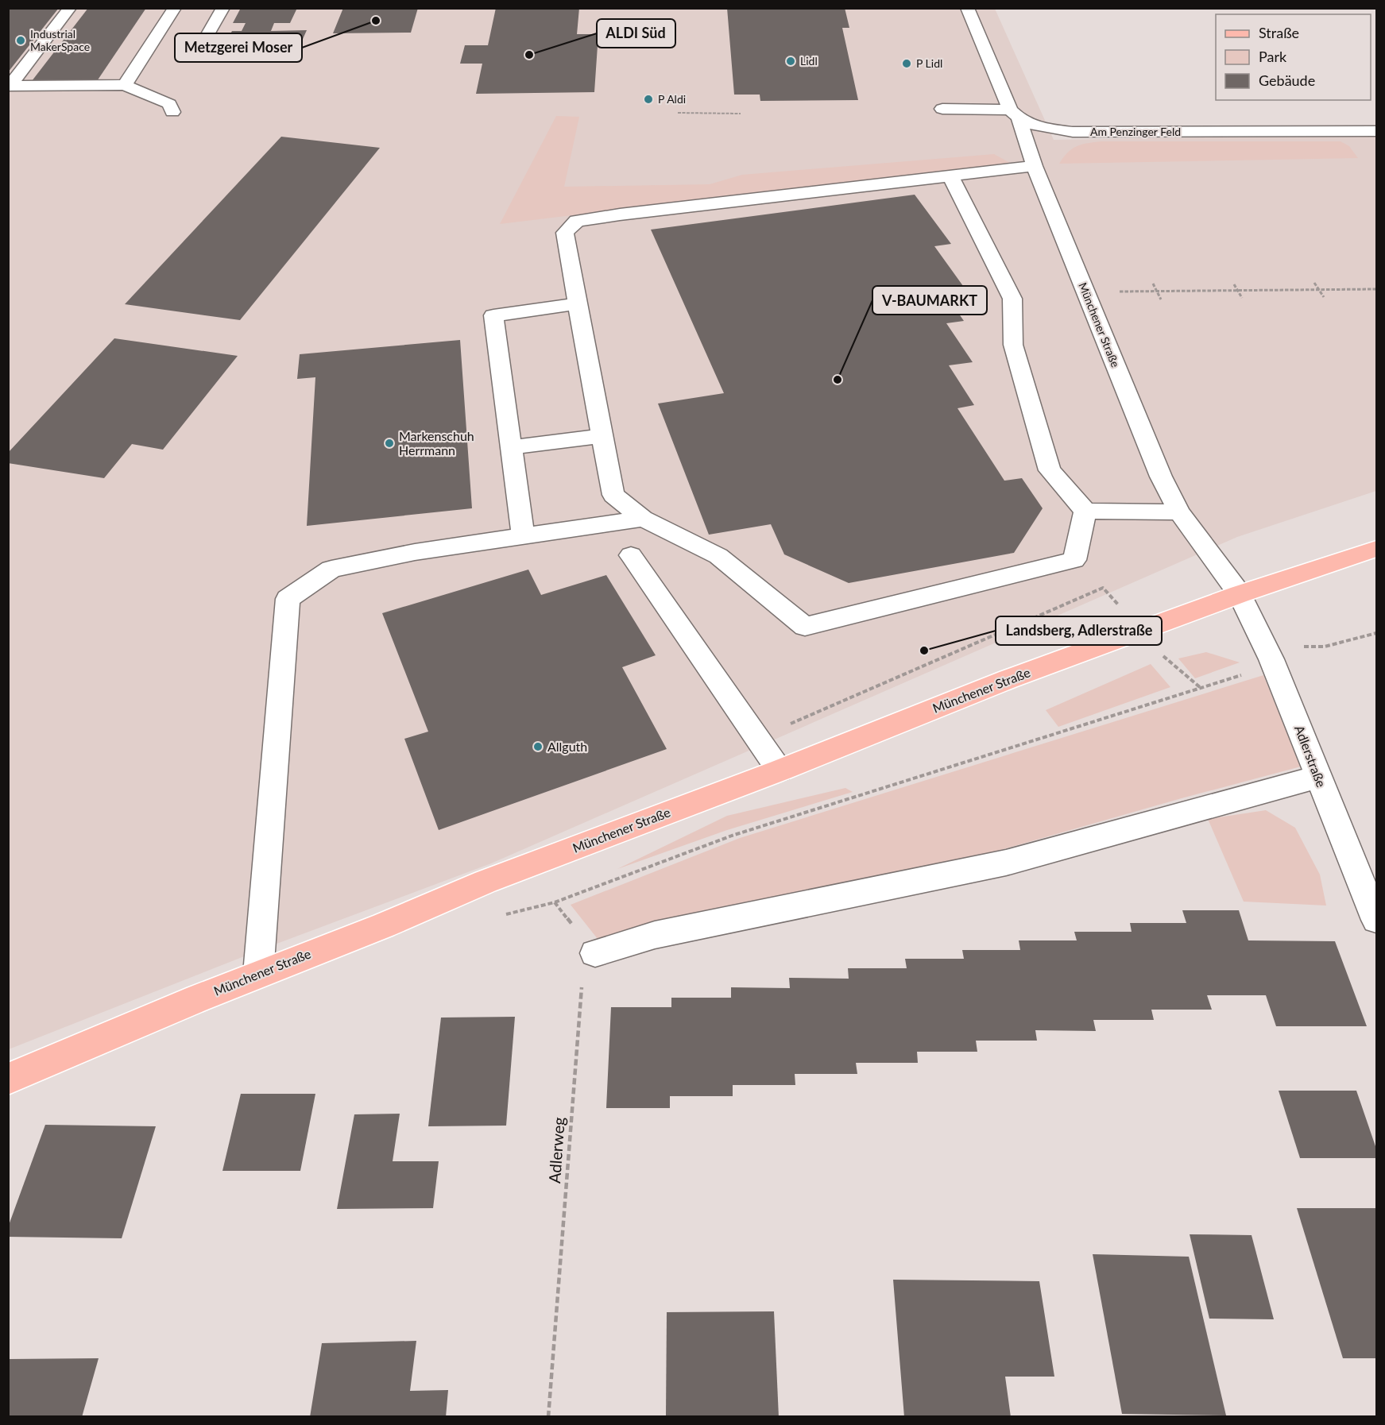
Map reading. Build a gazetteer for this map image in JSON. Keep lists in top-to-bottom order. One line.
{"streets":{"main road":["Münchener Straße"],"street":["Am Penzinger Feld","Adlerstraße"],"path":["Adlerweg"]},"crossings":[["Am Penzinger Feld","Münchener Straße"],["Münchener Straße","Adlerstraße"]],"places":["Metzgerei Moser","Industrial MakerSpace","ALDI Süd","Lidl","P Lidl","P Aldi","V-BAUMARKT","Markenschuh Herrmann","Landsberg, Adlerstraße","Allguth"],"legend":["Straße","Park","Gebäude"]}
